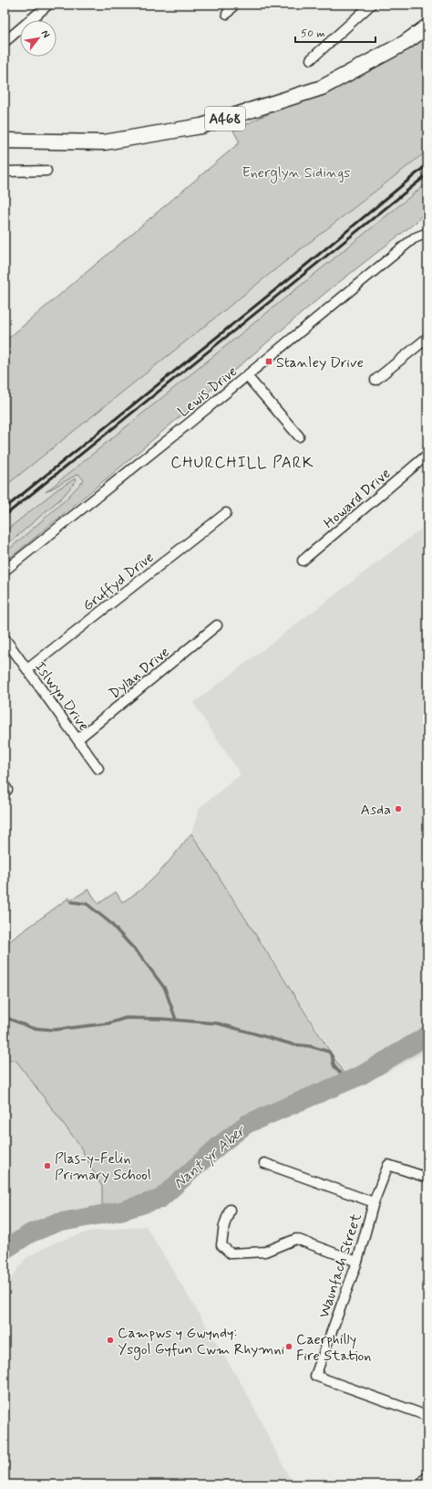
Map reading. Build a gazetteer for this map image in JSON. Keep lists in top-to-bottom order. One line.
{"streets":{"main road":["A468"],"street":["Lewis Drive","Howard Drive","Gruffyd Drive","Dylan Drive","Islwyn Drive","Waunfach Street"]},"crossings":[["Gruffyd Drive","Islwyn Drive"],["Dylan Drive","Islwyn Drive"]],"districts":["CHURCHILL PARK"],"water":["Nant yr Aber"],"parks":["Energlyn Sidings"],"places":{"transit":["Stanley Drive"],"other":["Asda","Plas-y-Felin Primary School","Campws y Gwyndy: Ysgol Gyfun Cwm Rhymni","Caerphilly Fire Station"]},"scale_bar":"50 m","north":"top right"}
